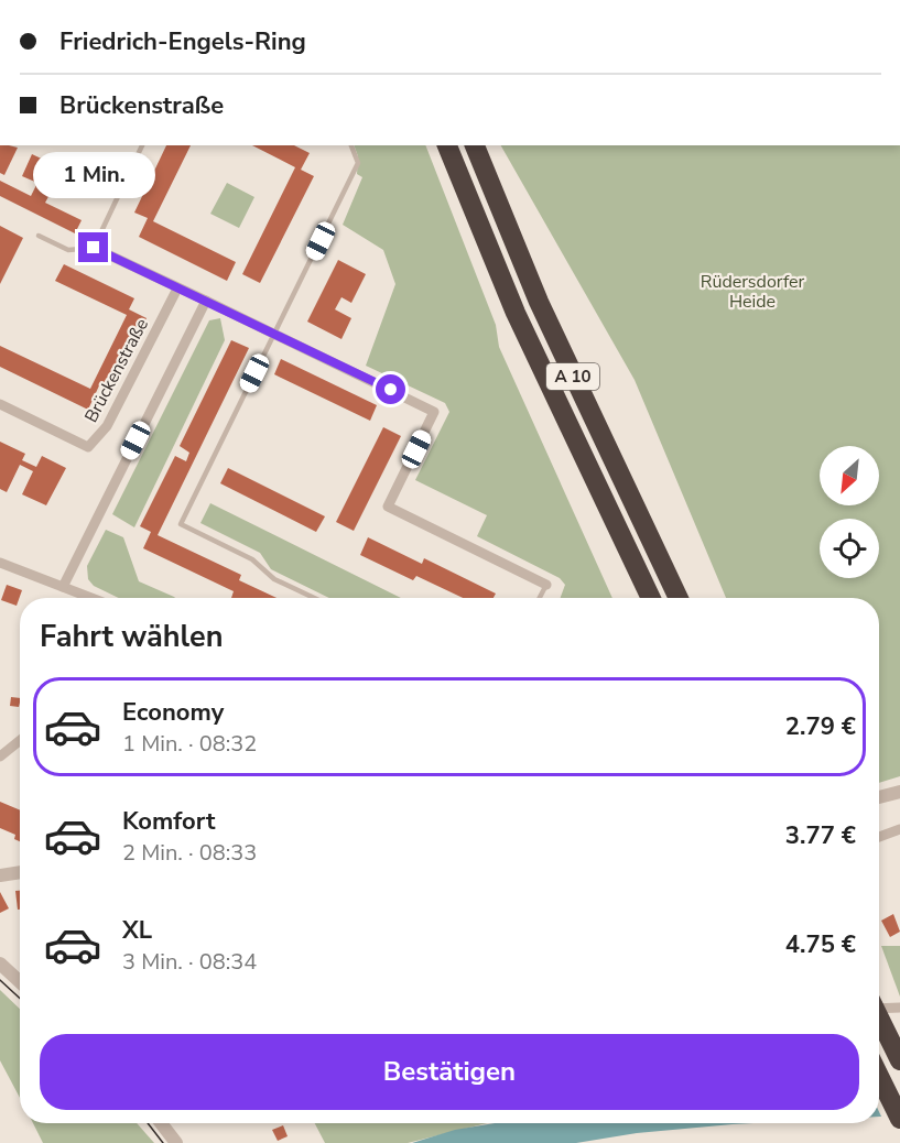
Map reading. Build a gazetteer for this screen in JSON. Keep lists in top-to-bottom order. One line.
{"streets":{"highway":["A 10"],"street":["Brückenstraße"]},"parks":["Rüdersdorfer Heide"],"north":"bottom left","page":{"banner":["Friedrich-Engels-Ring","Brückenstraße"],"bubble":"1 Min.","heading":"Fahrt wählen","list":[{"name":"Economy","note":"1 Min. · 08:32","value":"2.79 €"},{"name":"Komfort","note":"2 Min. · 08:33","value":"3.77 €"},{"name":"XL","note":"3 Min. · 08:34","value":"4.75 €"}],"buttons":"Bestätigen"}}
